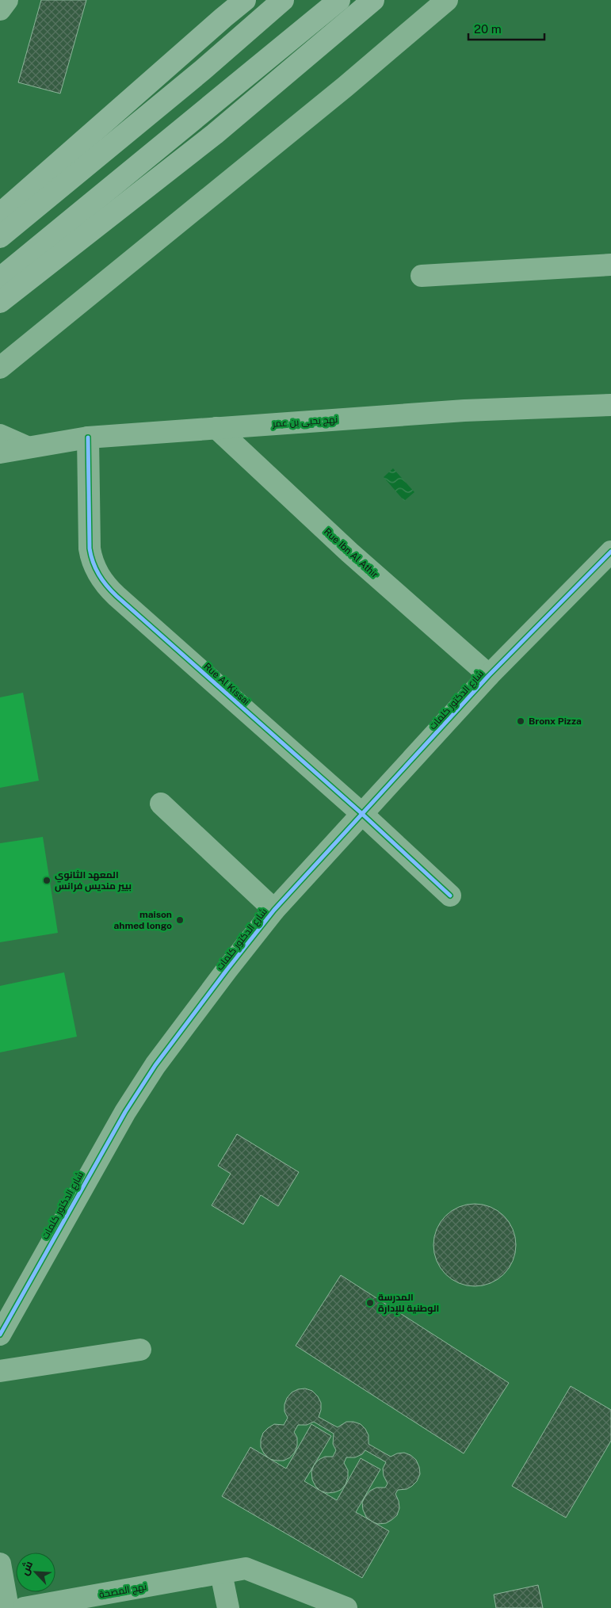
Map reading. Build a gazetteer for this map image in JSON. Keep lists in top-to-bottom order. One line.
{"streets":{"street":["نهج يحيى بن عمر","Rue Ibn Al Athir","Rue Al Kissai","شارع الدكتور كلمات","نهج المصحة"]},"crossings":[["نهج يحيى بن عمر","Rue Ibn Al Athir"],["نهج يحيى بن عمر","Rue Al Kissai"],["Rue Ibn Al Athir","شارع الدكتور كلمات"],["Rue Al Kissai","شارع الدكتور كلمات"]],"places":["Bronx Pizza","المعهد الثانوي بيير منديس فرانس","maison ahmed longo","المدرسة الوطنية للإدارة"],"scale_bar":"20 m","north":"top left"}
